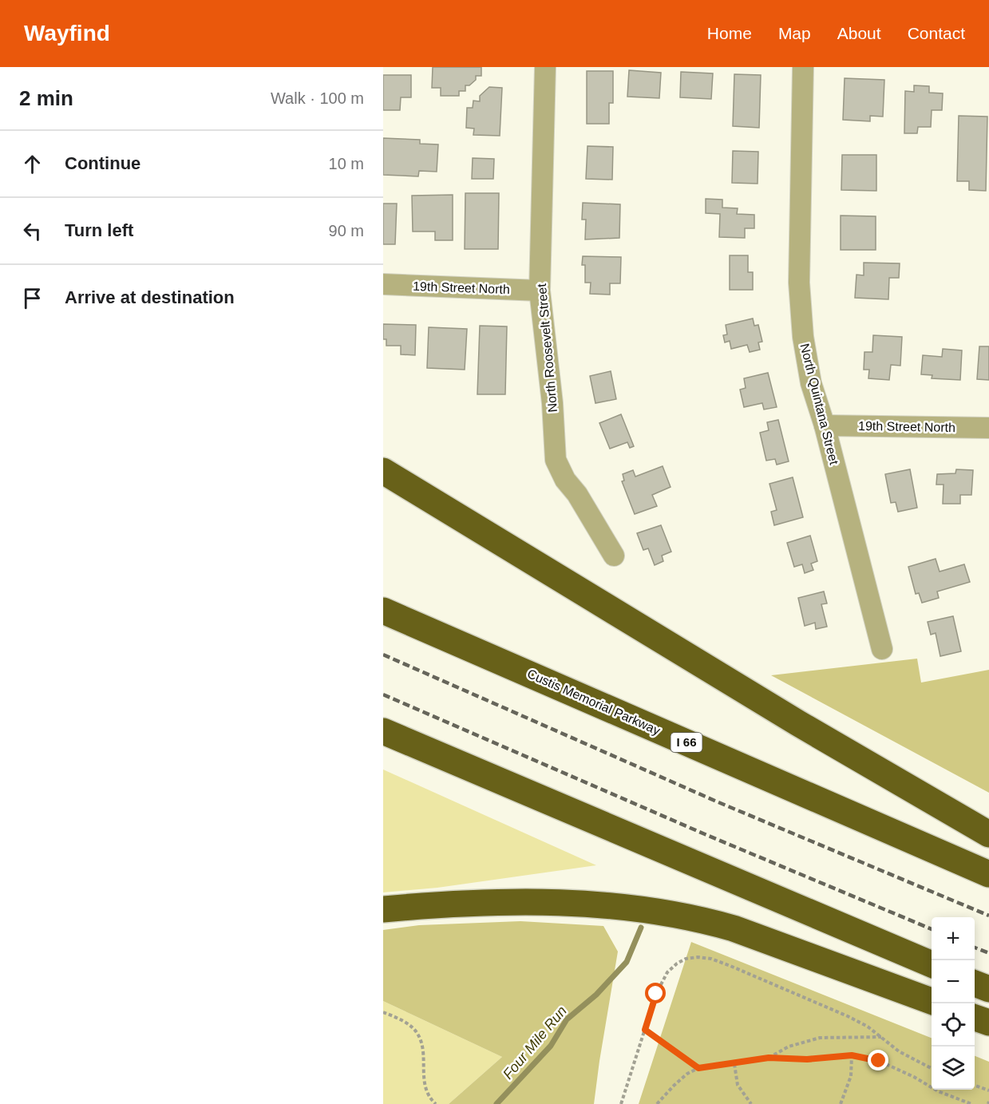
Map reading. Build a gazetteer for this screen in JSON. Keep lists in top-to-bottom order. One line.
{"streets":{"highway":["Custis Memorial Parkway","I 66"],"street":["19th Street North","North Roosevelt Street","North Quintana Street"]},"crossings":[["19th Street North","North Roosevelt Street"],["19th Street North","North Quintana Street"]],"water":["Four Mile Run"],"page":{"header":"Wayfind","nav":["Home","Map","About","Contact"],"heading":["2 min","Walk · 100 m"],"list":[["Continue","10 m"],["Turn left","90 m"],"Arrive at destination"],"map_buttons":["+","−"]}}
